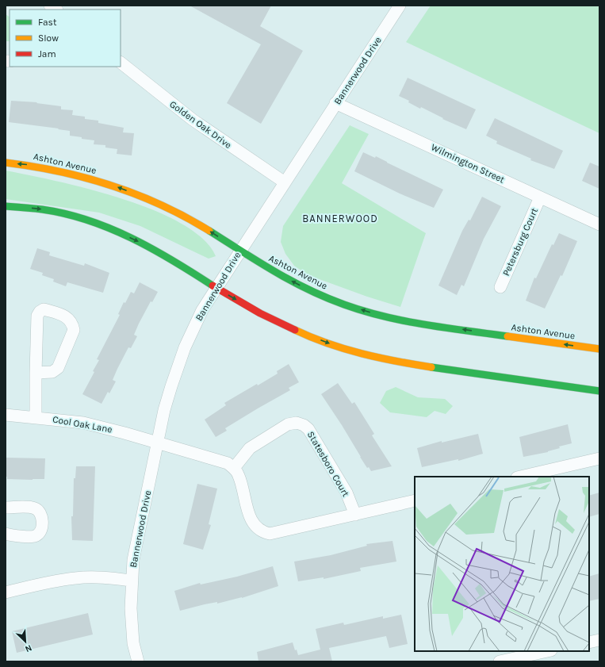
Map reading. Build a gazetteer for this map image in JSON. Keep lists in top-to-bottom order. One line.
{"streets":{"main road":["Ashton Avenue"],"street":["Bannerwood Drive","Golden Oak Drive","Wilmington Street","Petersburg Court","Cool Oak Lane","Statesboro Court"]},"crossings":[["Bannerwood Drive","Golden Oak Drive"],["Bannerwood Drive","Ashton Avenue"],["Bannerwood Drive","Wilmington Street"],["Bannerwood Drive","Cool Oak Lane"],["Wilmington Street","Petersburg Court"]],"districts":["BANNERWOOD"],"legend":["Fast","Slow","Jam"],"north":"bottom right"}
